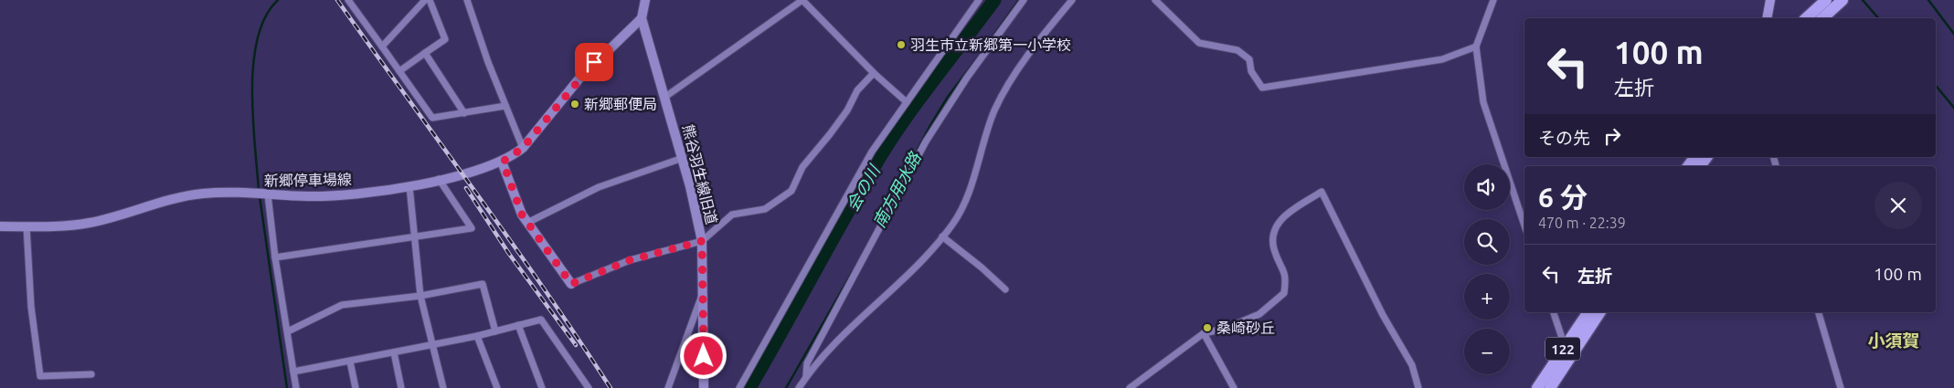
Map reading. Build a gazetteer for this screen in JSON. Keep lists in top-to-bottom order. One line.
{"streets":{"highway":["122"],"main road":["熊谷羽生線旧道","新郷停車場線"]},"crossings":[["熊谷羽生線旧道","新郷停車場線"]],"districts":["小須賀"],"water":["会の川","南方用水路"],"places":["羽生市立新郷第一小学校","新郷郵便局","桑崎砂丘"],"page":{"turn":["100 m","左折"],"then":"その先","map_buttons":["+","−"],"heading":["6 分","470 m · 22:39"],"list":[{"name":"左折","value":"100 m"}]}}
